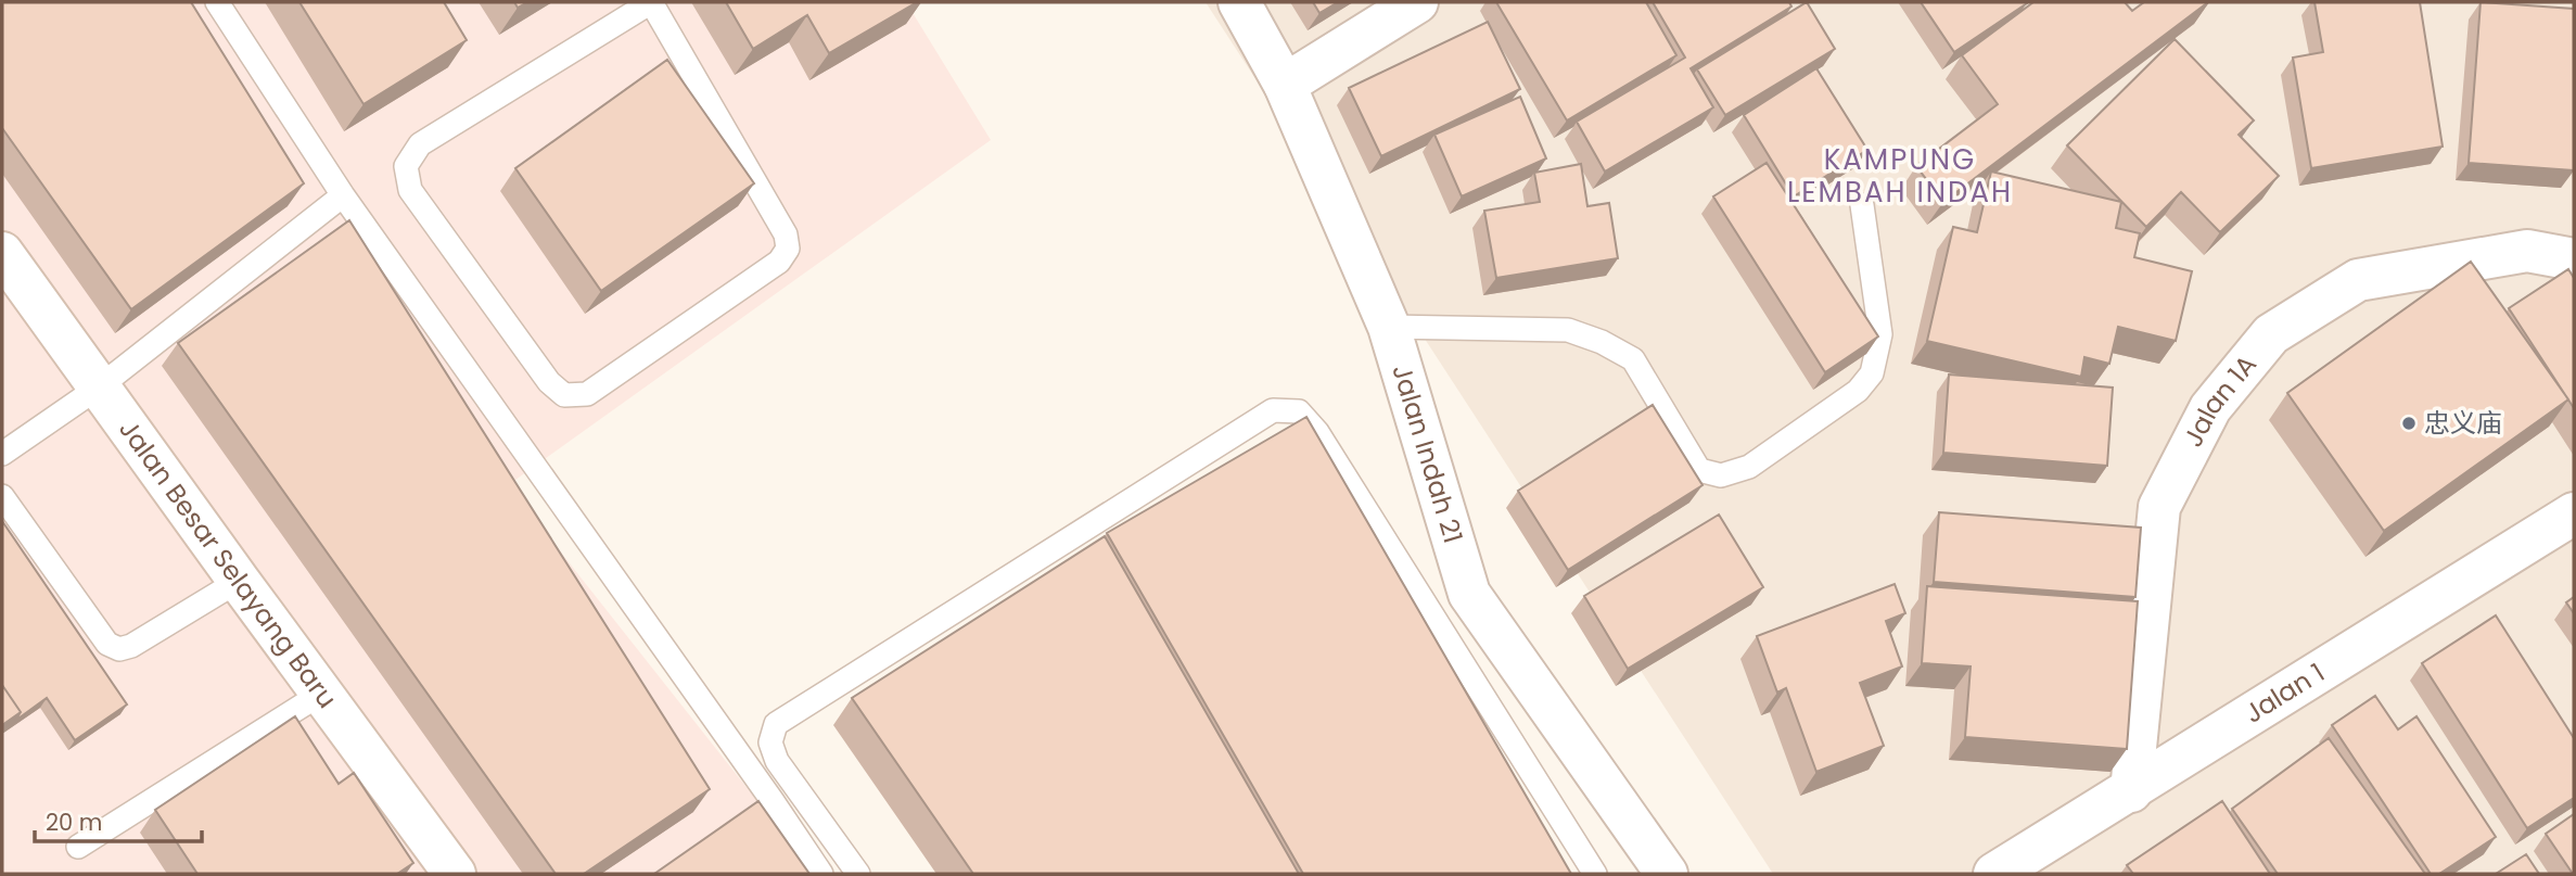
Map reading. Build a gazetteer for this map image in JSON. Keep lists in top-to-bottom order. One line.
{"streets":{"street":["Jalan 1A","Jalan Indah 21","Jalan Besar Selayang Baru","Jalan 1"]},"crossings":[["Jalan 1A","Jalan 1"]],"districts":["KAMPUNG LEMBAH INDAH"],"places":["忠义庙"],"scale_bar":"20 m"}
